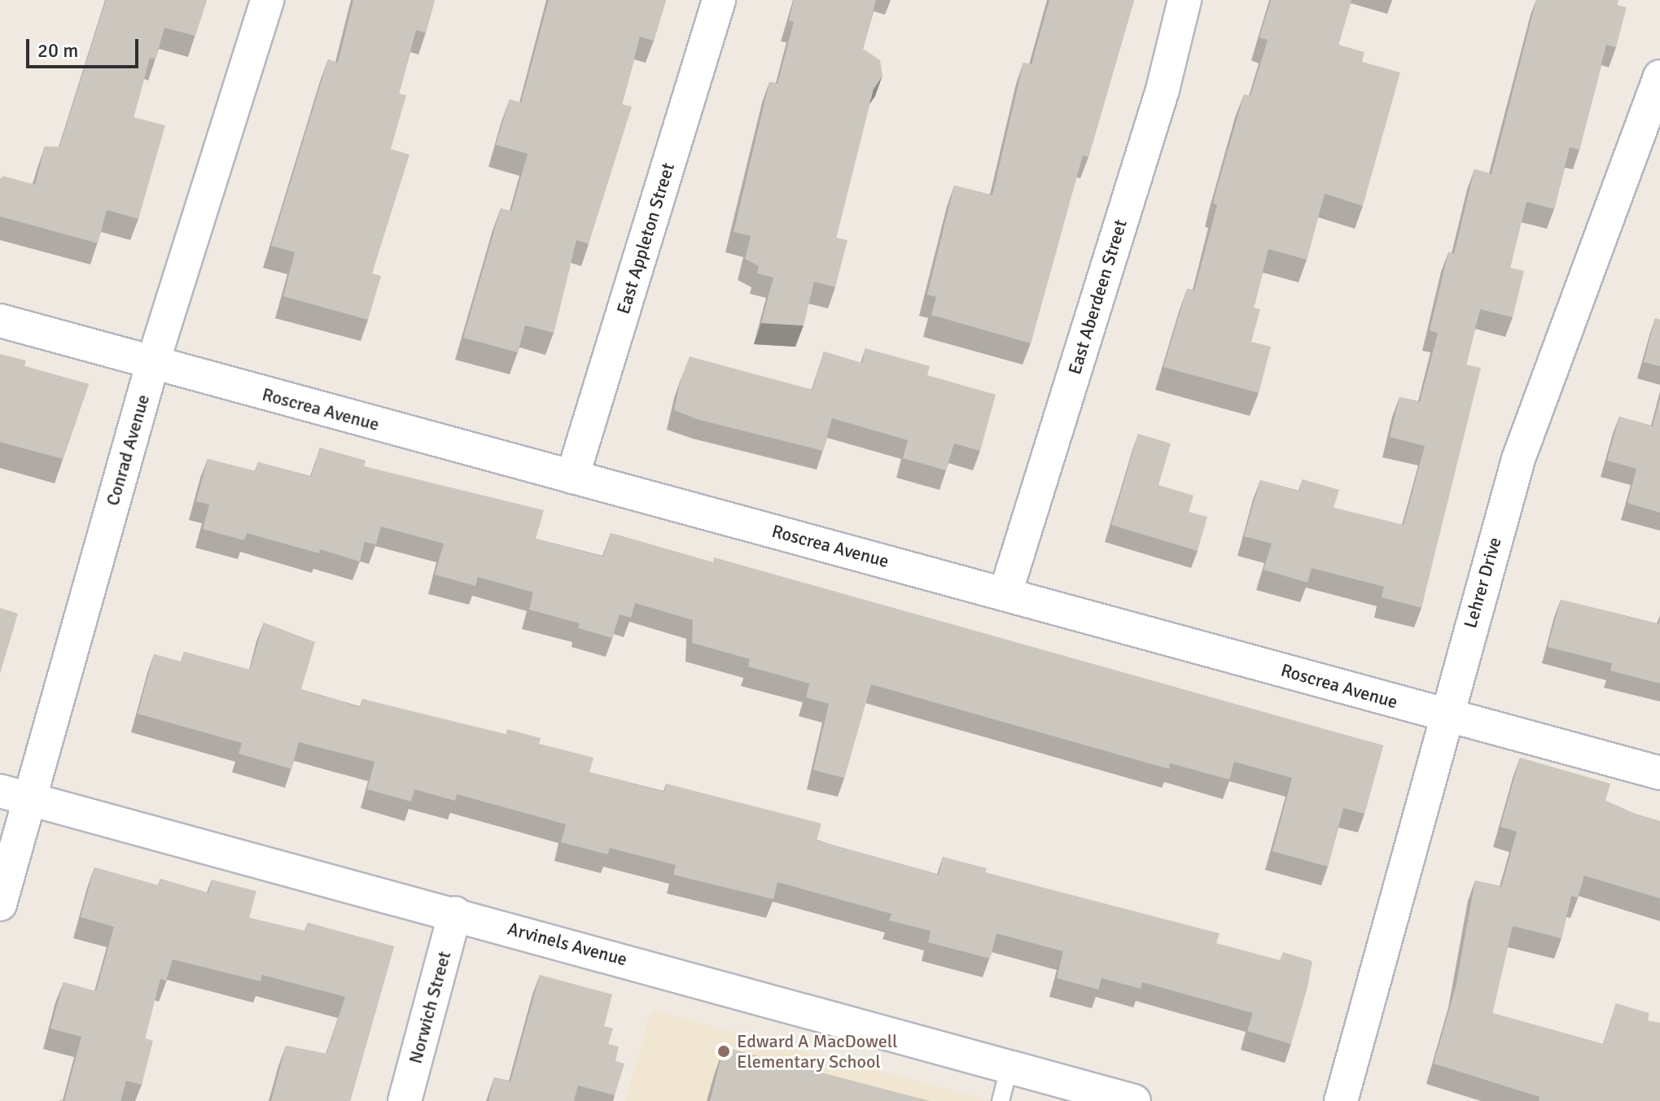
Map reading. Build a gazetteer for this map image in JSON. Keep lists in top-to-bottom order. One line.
{"streets":{"street":["East Appleton Street","East Aberdeen Street","Roscrea Avenue","Conrad Avenue","Lehrer Drive","Arvinels Avenue","Norwich Street"]},"crossings":[["East Appleton Street","Roscrea Avenue"],["East Aberdeen Street","Roscrea Avenue"],["Roscrea Avenue","Conrad Avenue"],["Roscrea Avenue","Lehrer Drive"],["Conrad Avenue","Arvinels Avenue"],["Arvinels Avenue","Norwich Street"]],"places":["Edward A MacDowell Elementary School"],"scale_bar":"20 m"}
